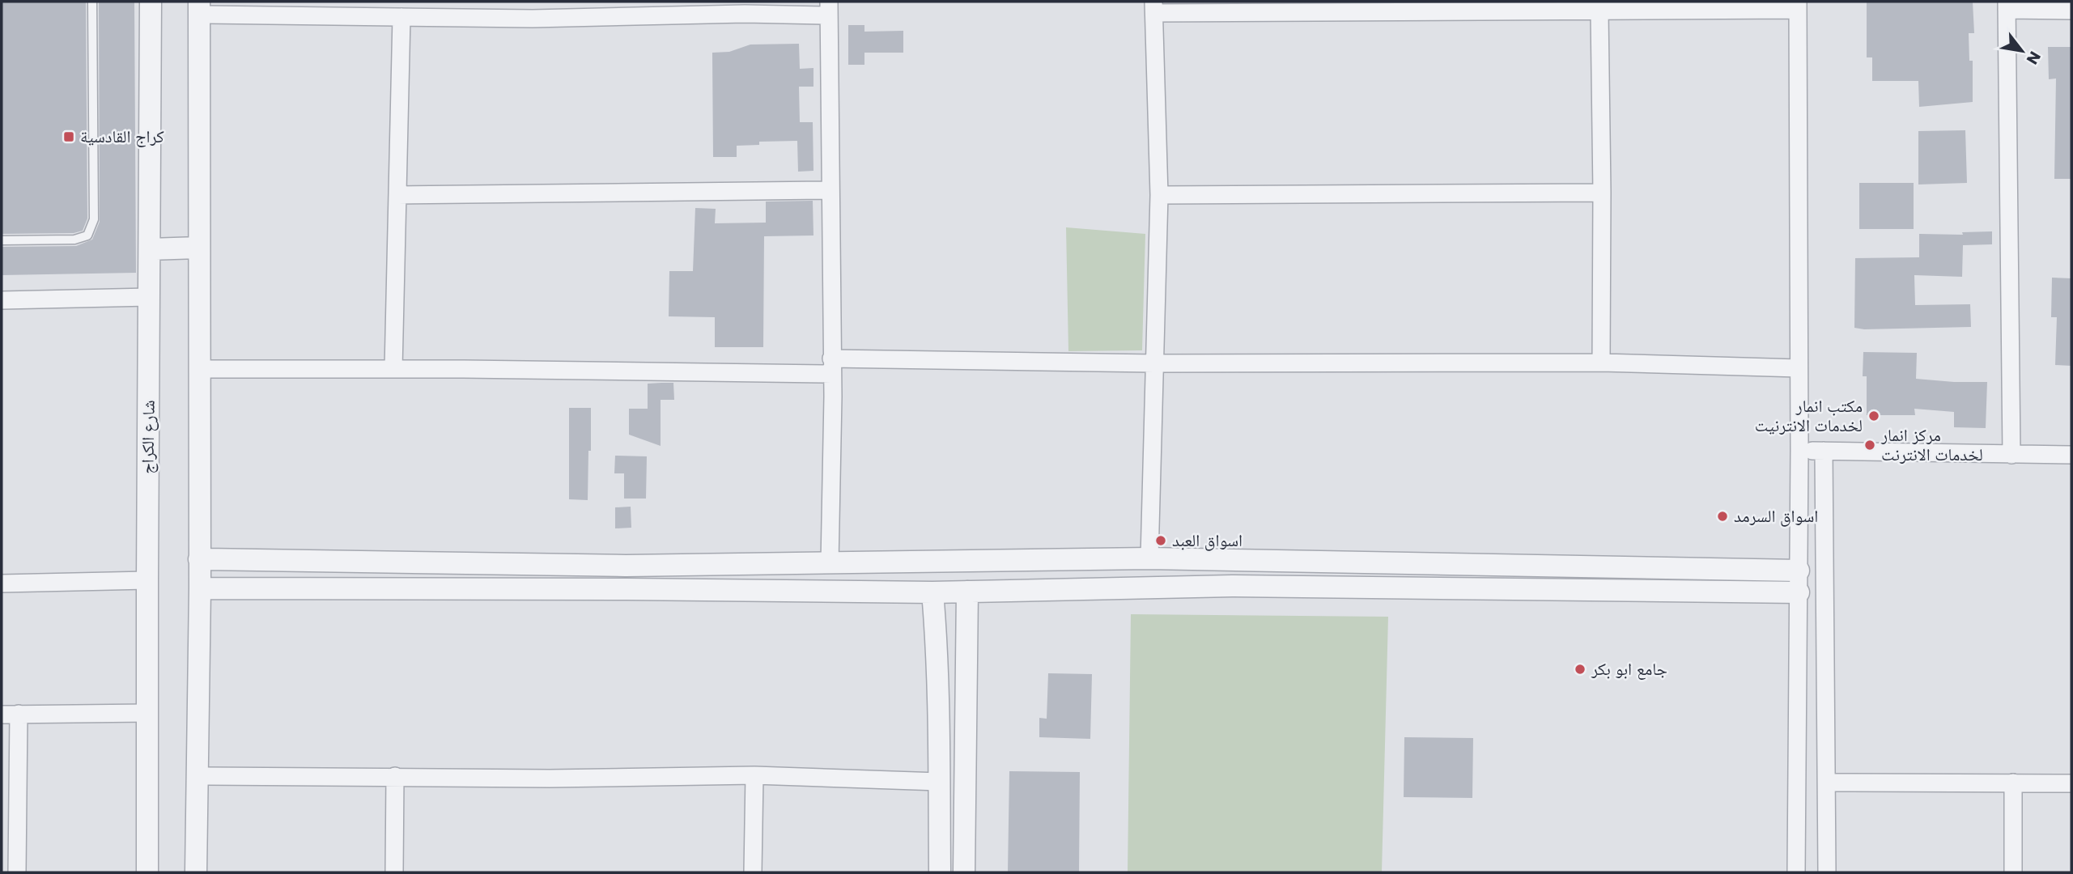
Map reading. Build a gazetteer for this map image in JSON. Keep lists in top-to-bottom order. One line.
{"streets":{"street":["شارع الكراج"]},"places":{"transit":["كراج القادسية"],"other":["مكتب انمار لخدمات الانترنيت","مركز انمار لخدمات الانترنت","اسواق السرمد","اسواق العبد","جامع ابو بكر"]},"north":"bottom right"}
